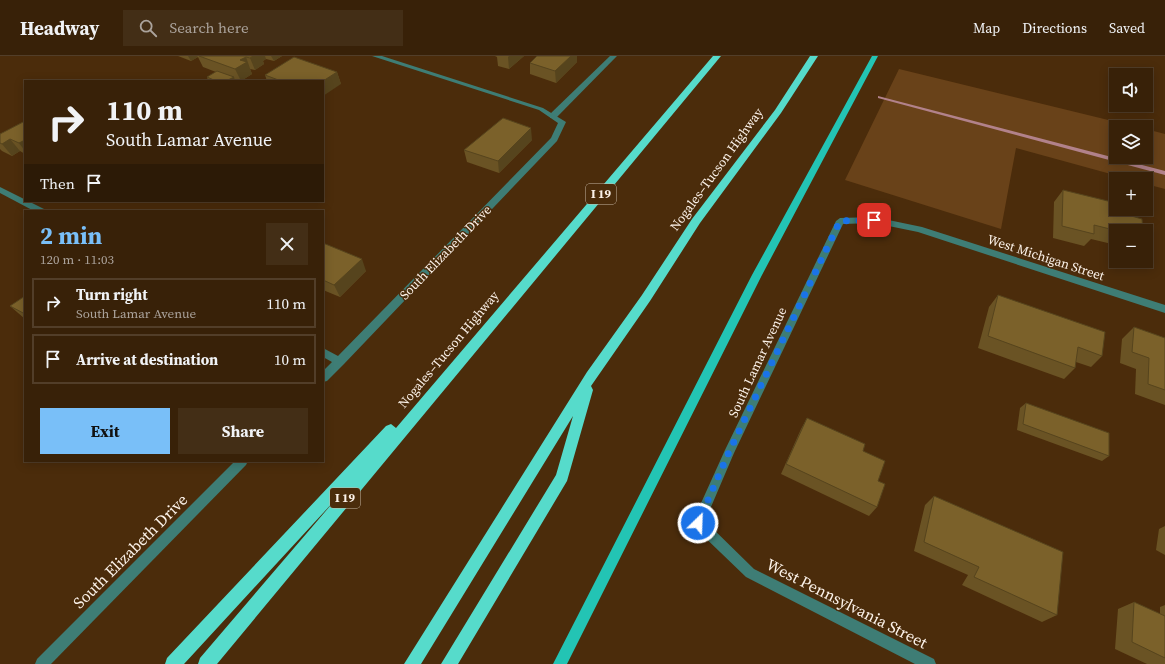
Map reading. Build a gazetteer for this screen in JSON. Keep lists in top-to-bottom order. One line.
{"streets":{"highway":["Nogales–Tucson Highway","I 19"],"street":["South Elizabeth Drive","West Michigan Street","South Lamar Avenue","West Pennsylvania Street"]},"crossings":[["West Michigan Street","South Lamar Avenue"],["South Lamar Avenue","West Pennsylvania Street"]],"page":{"header":"Headway","search":"Search here","nav":["Map","Directions","Saved"],"map_buttons":["+","−"],"turn":["110 m","South Lamar Avenue"],"then":"Then","heading":["2 min","120 m · 11:03"],"list":[{"name":"Turn right","note":"South Lamar Avenue","value":"110 m"},{"name":"Arrive at destination","value":"10 m"}],"buttons":["Exit","Share"]}}
